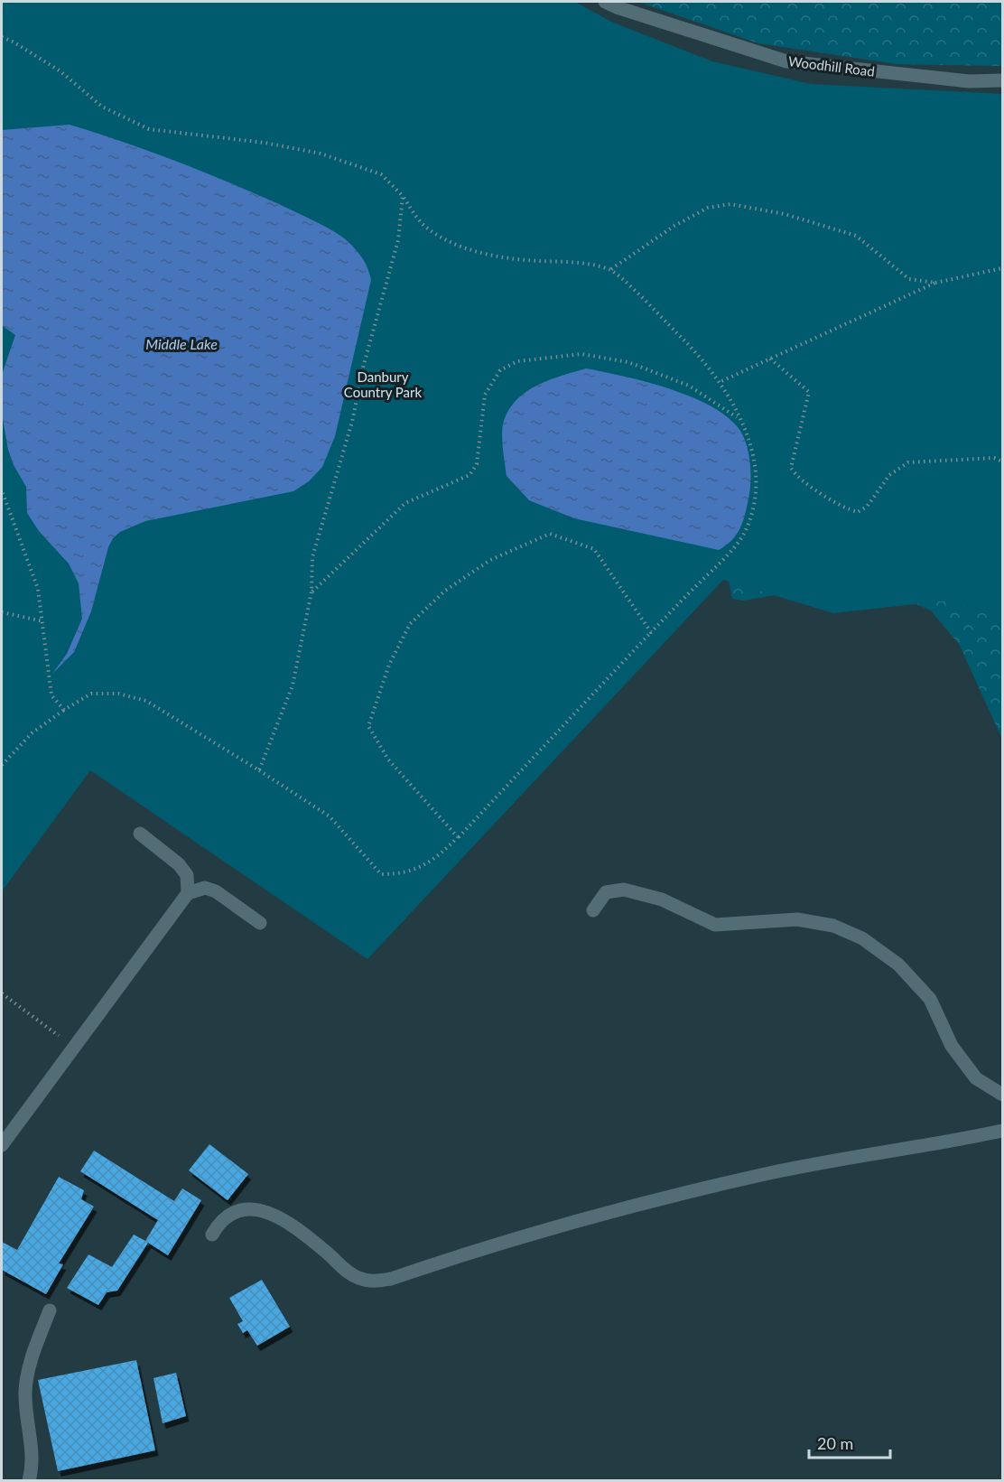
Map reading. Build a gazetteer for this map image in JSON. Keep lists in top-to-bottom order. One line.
{"streets":{"street":["Woodhill Road"]},"water":["Middle Lake"],"parks":["Danbury Country Park"],"scale_bar":"20 m"}
